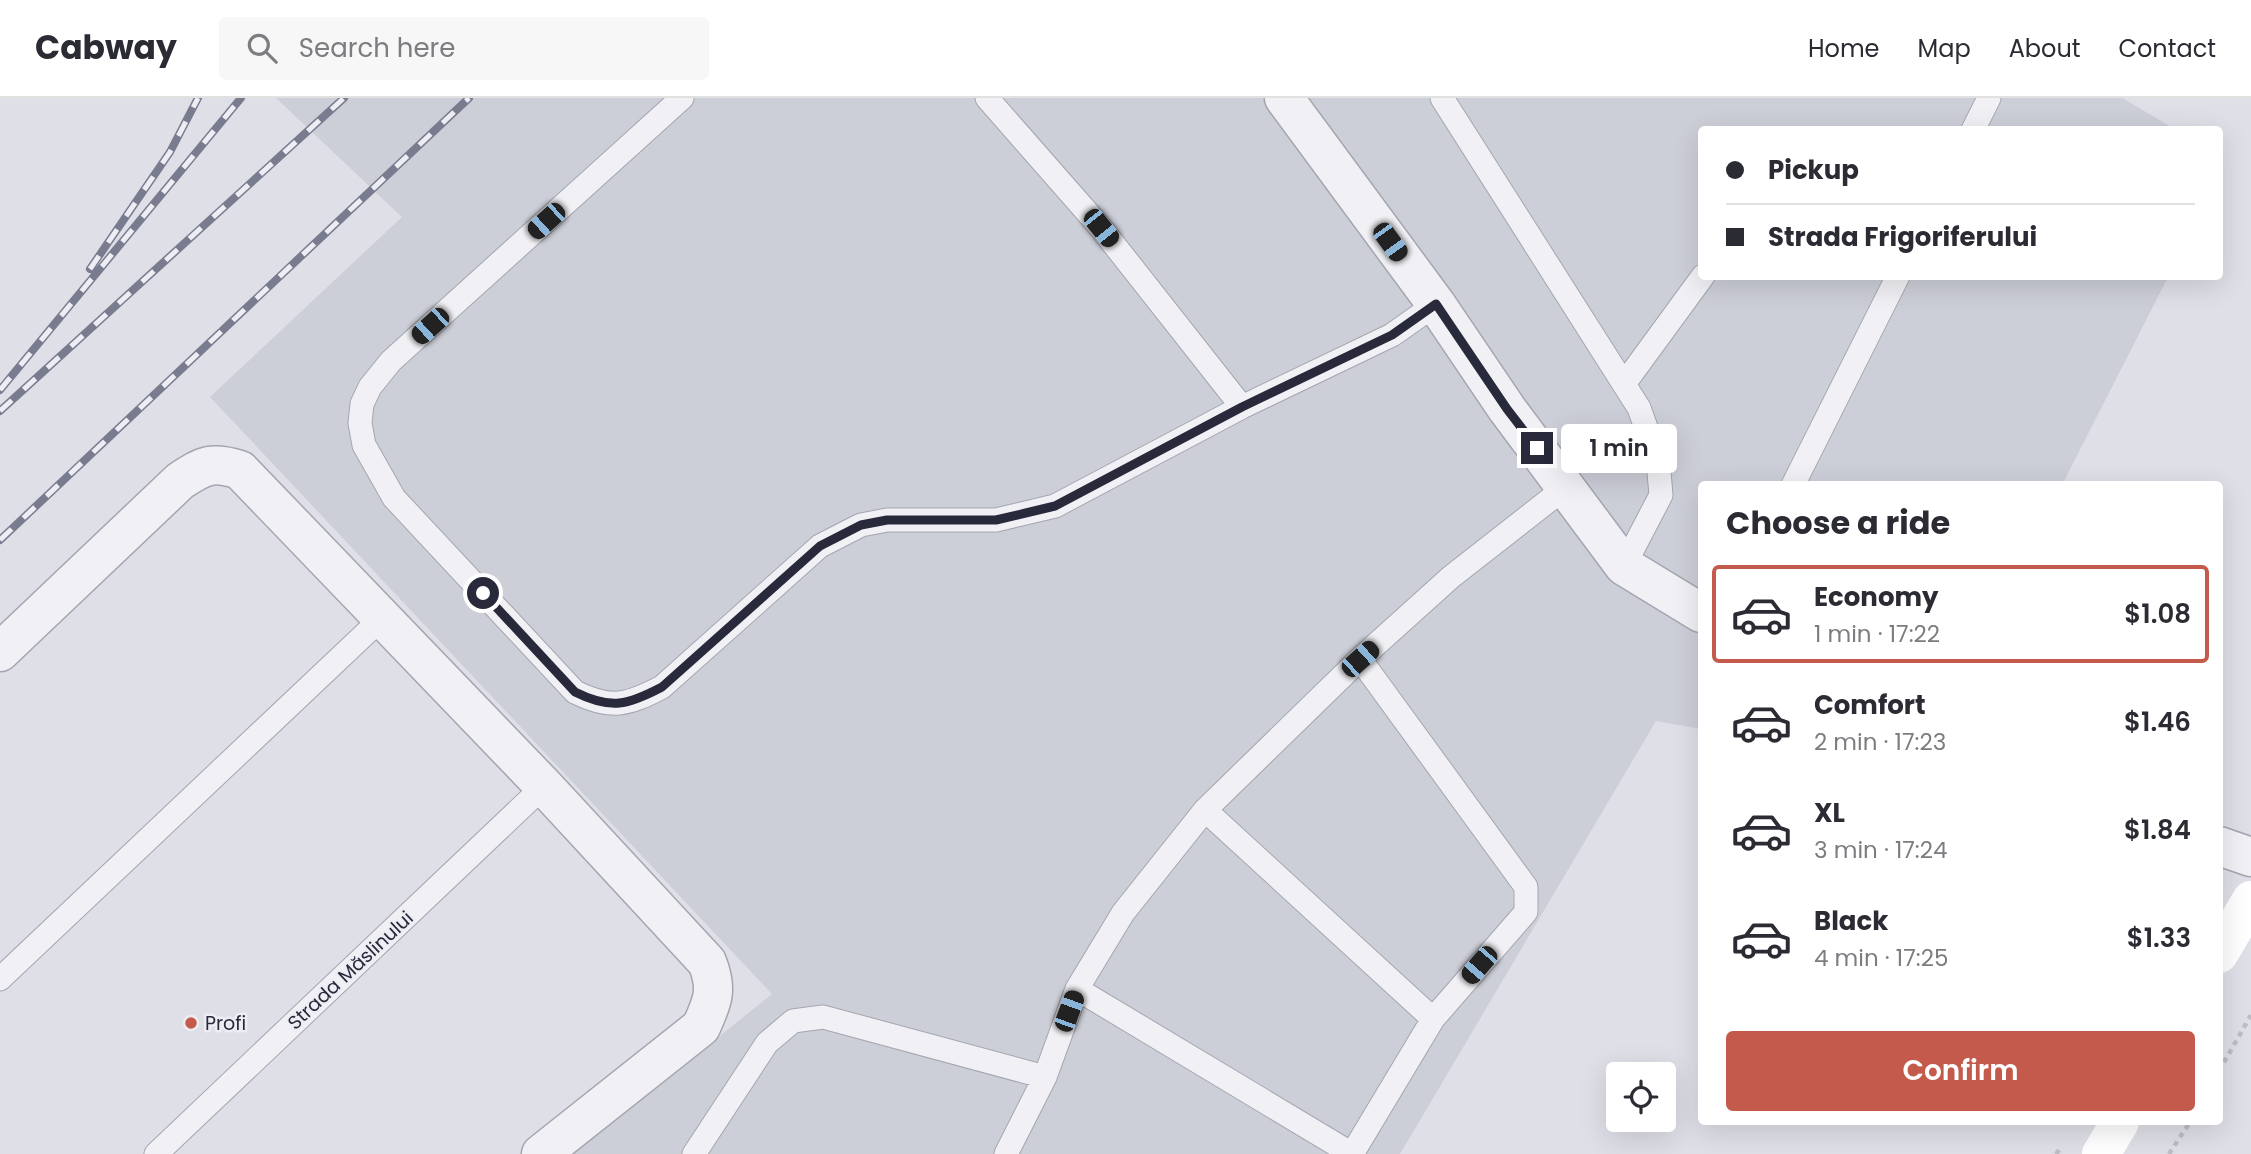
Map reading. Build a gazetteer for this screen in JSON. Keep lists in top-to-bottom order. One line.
{"streets":{"lane":["Strada Măslinului"]},"places":["Profi"],"page":{"header":"Cabway","search":"Search here","nav":["Home","Map","About","Contact"],"banner":["Pickup","Strada Frigoriferului"],"bubble":"1 min","heading":"Choose a ride","list":[{"name":"Economy","note":"1 min · 17:22","value":"$1.08"},{"name":"Comfort","note":"2 min · 17:23","value":"$1.46"},{"name":"XL","note":"3 min · 17:24","value":"$1.84"},{"name":"Black","note":"4 min · 17:25","value":"$1.33"}],"buttons":"Confirm"}}
